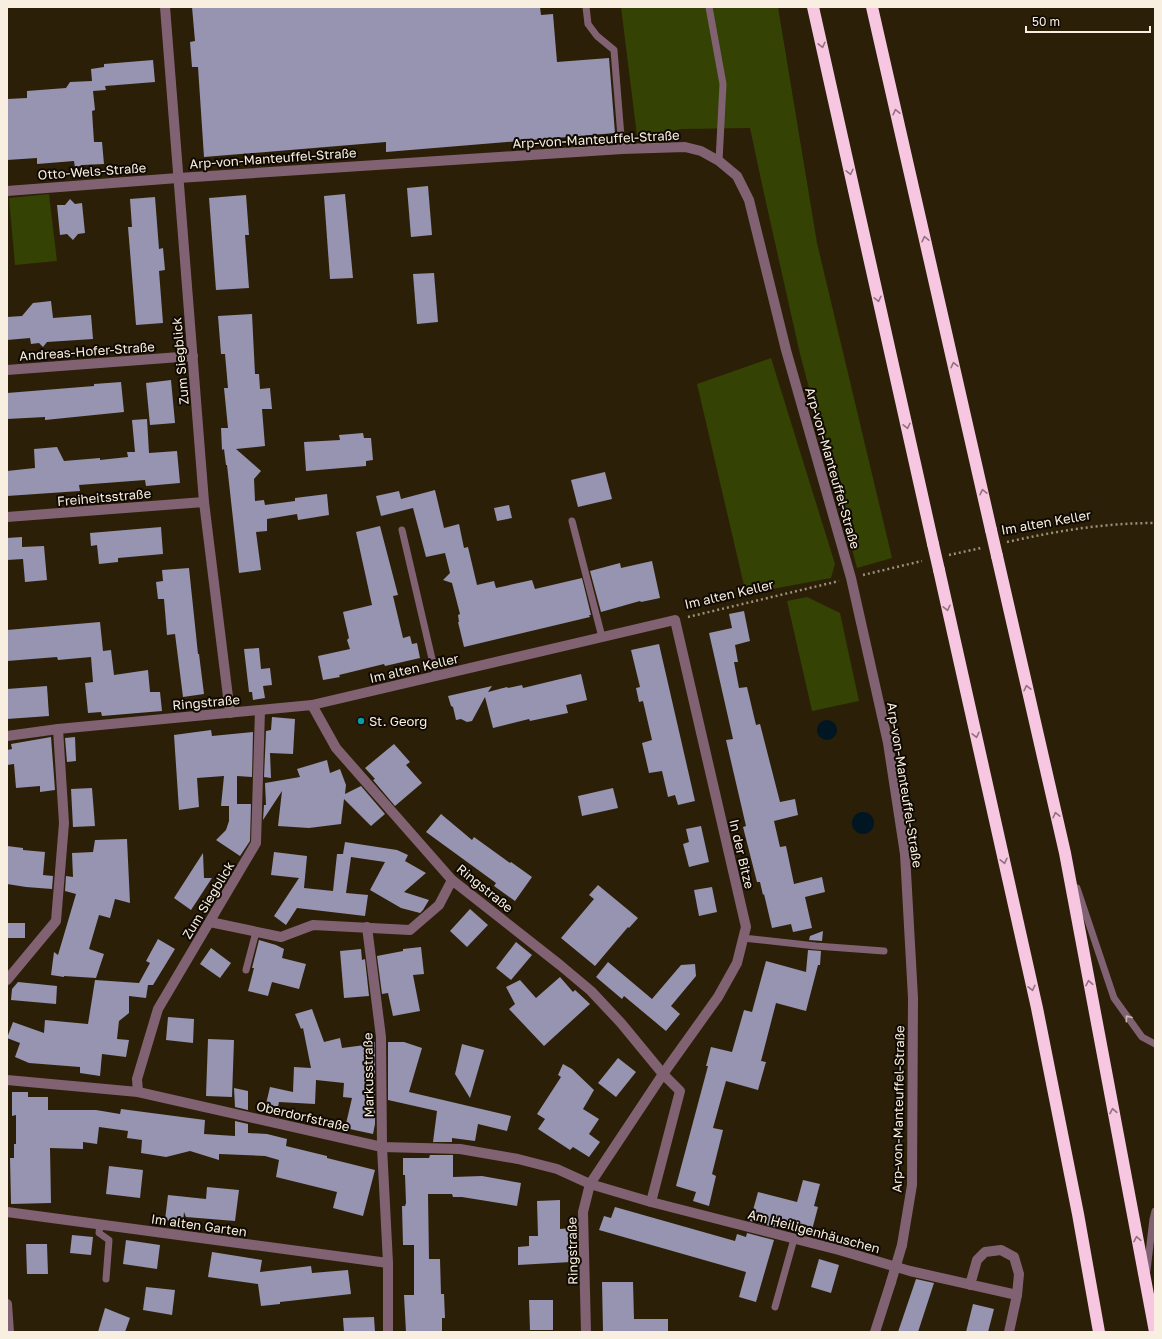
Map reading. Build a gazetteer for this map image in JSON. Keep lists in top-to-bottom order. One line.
{"streets":{"street":["Arp-von-Manteuffel-Straße","Otto-Wels-Straße","Andreas-Hofer-Straße","Zum Siegblick","Freiheitsstraße","Im alten Keller","Ringstraße","In der Bitze","Markusstraße","Oberdorfstraße","Im alten Garten","Am Heiligenhäuschen"]},"crossings":[["Arp-von-Manteuffel-Straße","Otto-Wels-Straße"],["Arp-von-Manteuffel-Straße","Zum Siegblick"],["Arp-von-Manteuffel-Straße","Im alten Keller"],["Otto-Wels-Straße","Zum Siegblick"],["Andreas-Hofer-Straße","Zum Siegblick"],["Zum Siegblick","Freiheitsstraße"],["Zum Siegblick","Ringstraße"],["Zum Siegblick","Oberdorfstraße"],["Im alten Keller","Ringstraße"],["Im alten Keller","In der Bitze"],["Ringstraße","In der Bitze"],["Ringstraße","Oberdorfstraße"],["Ringstraße","Am Heiligenhäuschen"],["Markusstraße","Oberdorfstraße"],["Markusstraße","Im alten Garten"],["Oberdorfstraße","Am Heiligenhäuschen"]],"places":["St. Georg"],"scale_bar":"50 m"}
